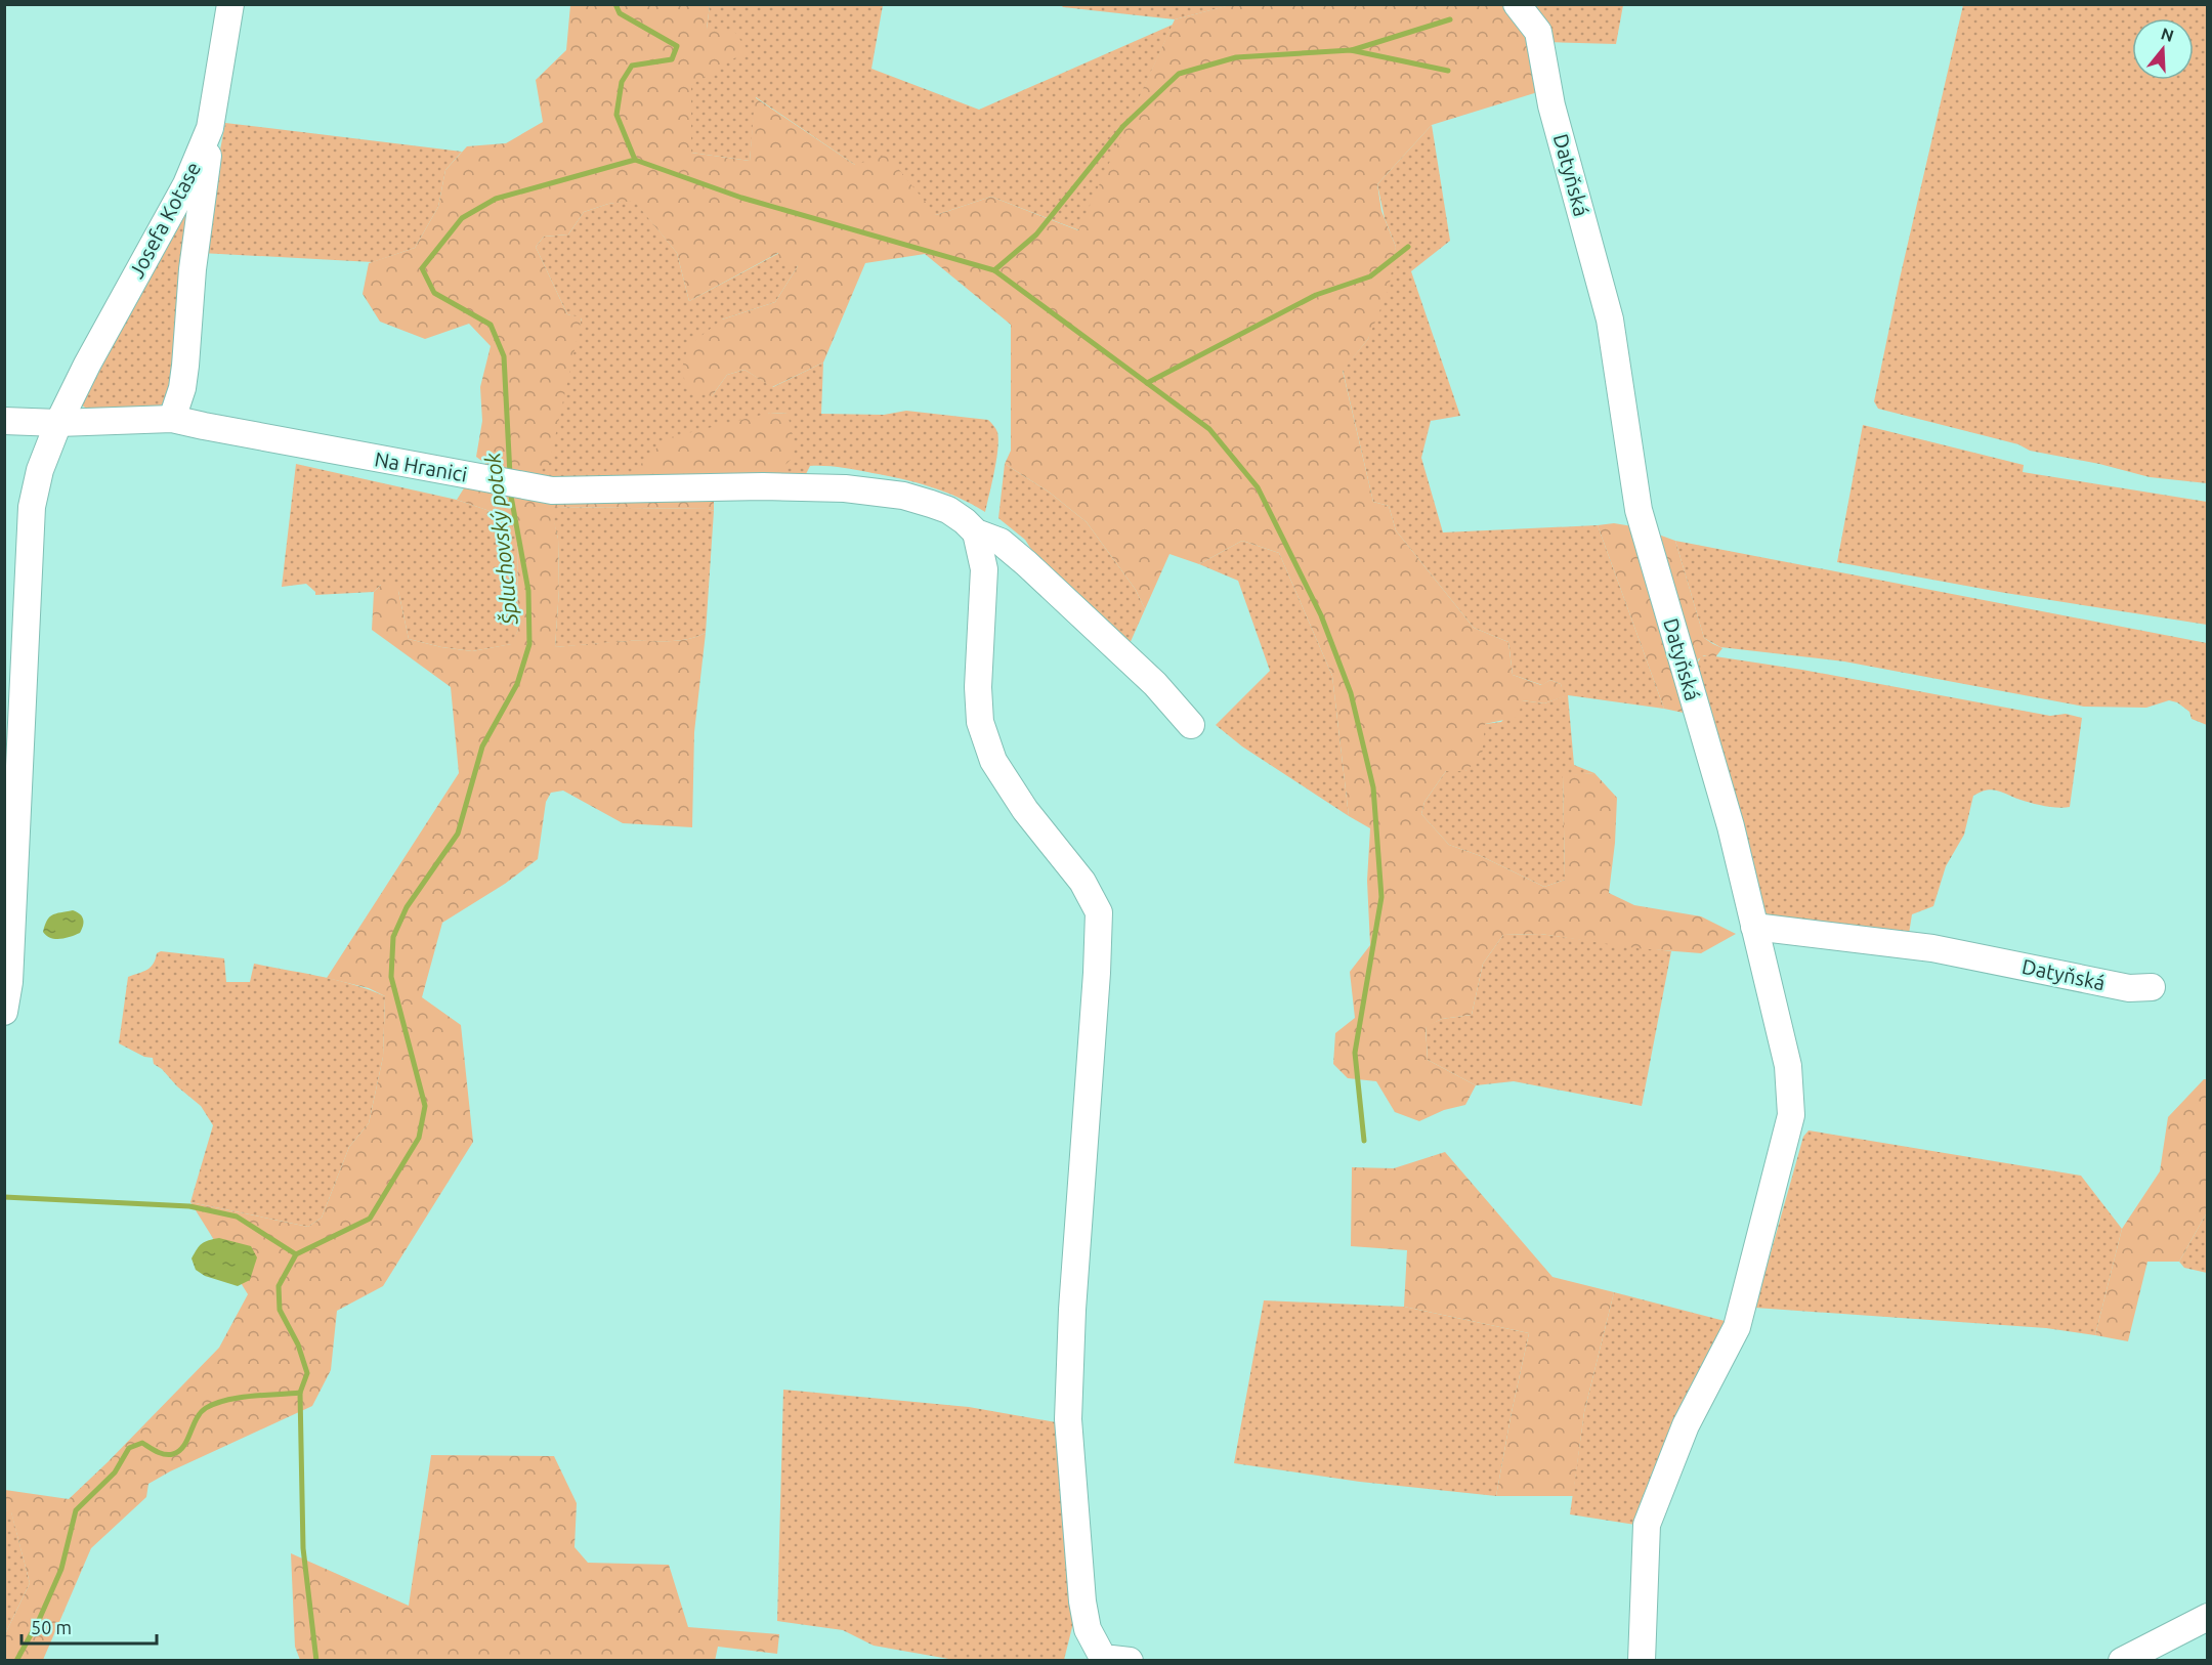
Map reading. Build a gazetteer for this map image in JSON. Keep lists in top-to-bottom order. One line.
{"streets":{"street":["Datyňská","Josefa Kotase","Na Hranici"]},"crossings":[["Josefa Kotase","Na Hranici"]],"water":["Špluchovský potok"],"scale_bar":"50 m","north":"top"}
